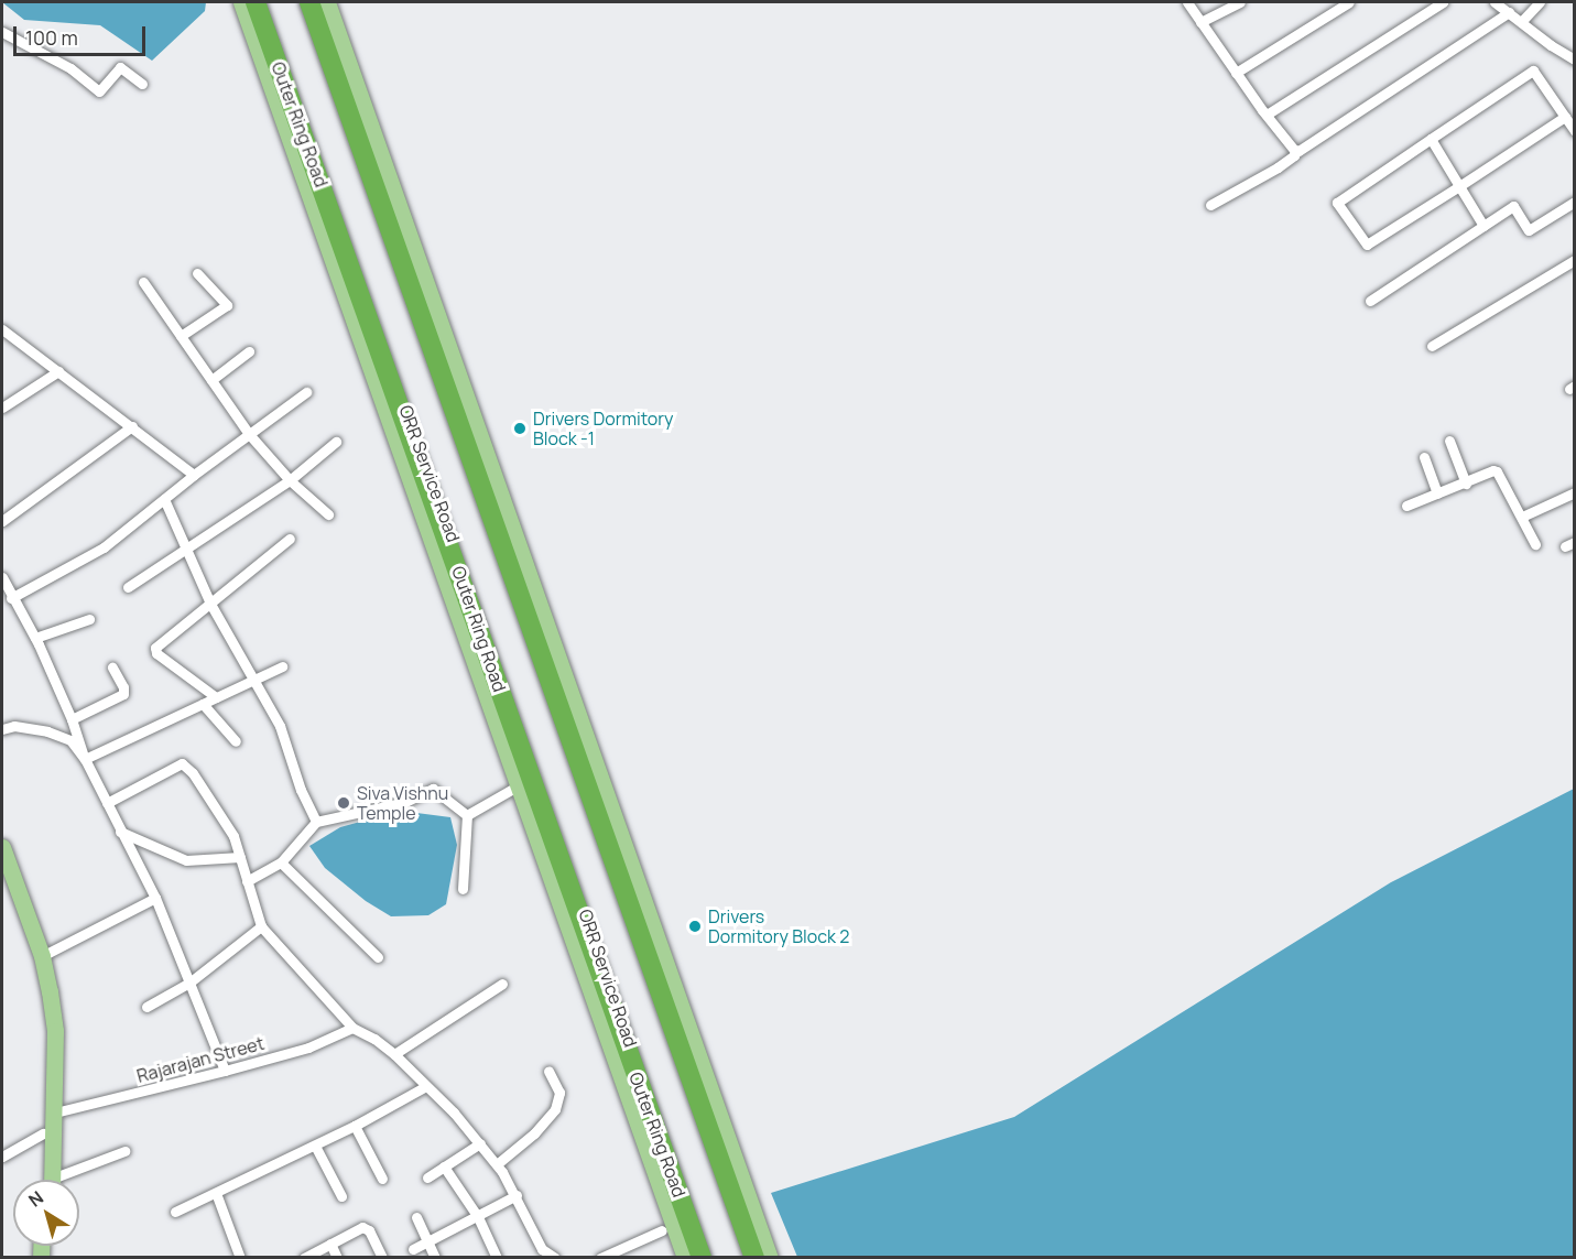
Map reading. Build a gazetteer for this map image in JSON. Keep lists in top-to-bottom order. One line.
{"streets":{"highway":["Outer Ring Road"],"main road":["ORR Service Road"],"street":["Rajarajan Street"]},"places":["Drivers Dormitory Block -1","Siva Vishnu Temple","Drivers Dormitory Block 2"],"scale_bar":"100 m","north":"top left"}
